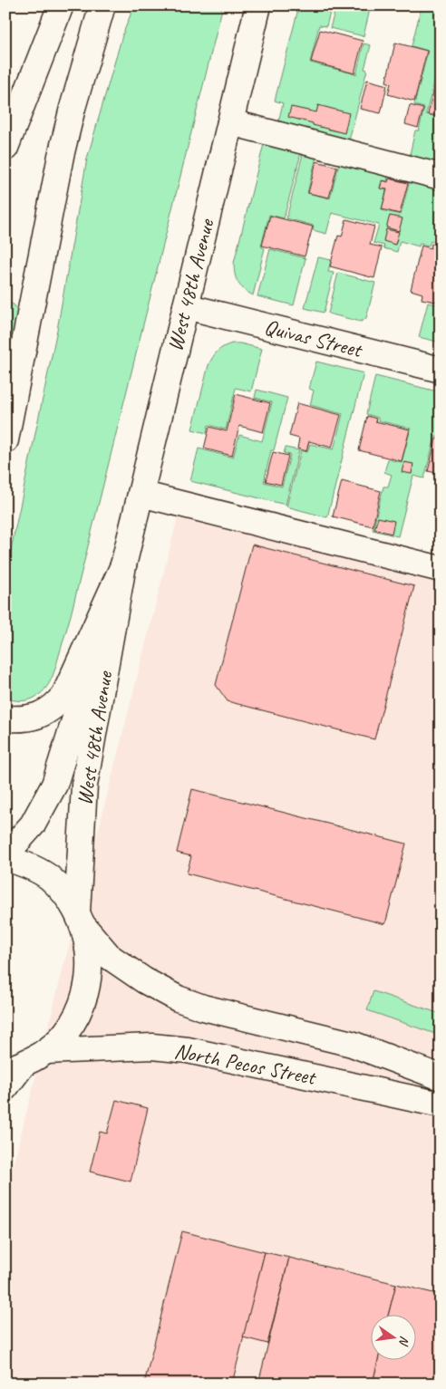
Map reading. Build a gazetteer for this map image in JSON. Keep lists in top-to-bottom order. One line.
{"streets":{"main road":["West 48th Avenue","Quivas Street","North Pecos Street"]},"crossings":[["West 48th Avenue","Quivas Street"],["West 48th Avenue","North Pecos Street"]],"north":"right"}
